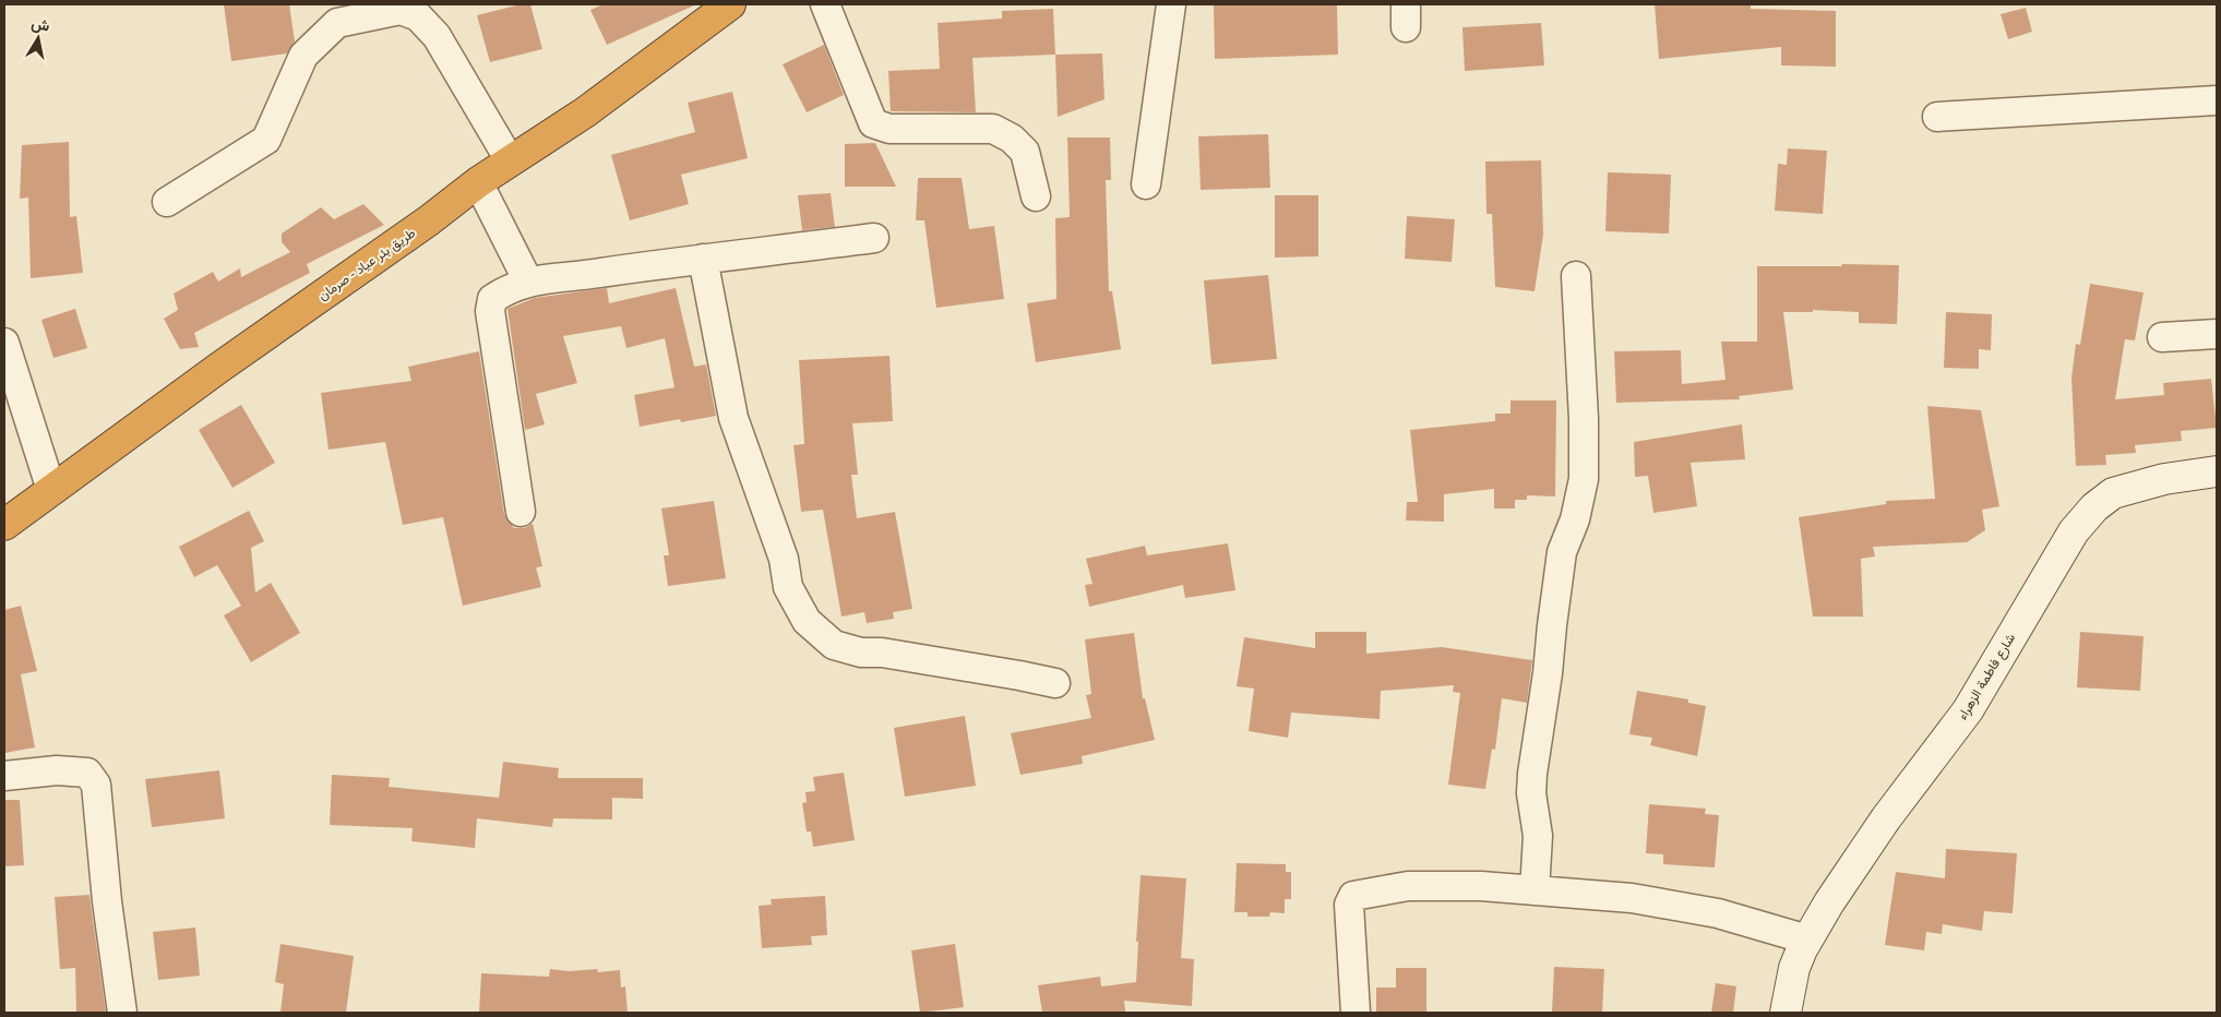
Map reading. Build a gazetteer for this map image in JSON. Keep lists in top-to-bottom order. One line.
{"streets":{"highway":["طريق بئر عياد - صرمان"],"street":["شارع فاطمة الزهراء"]},"north":"top"}
